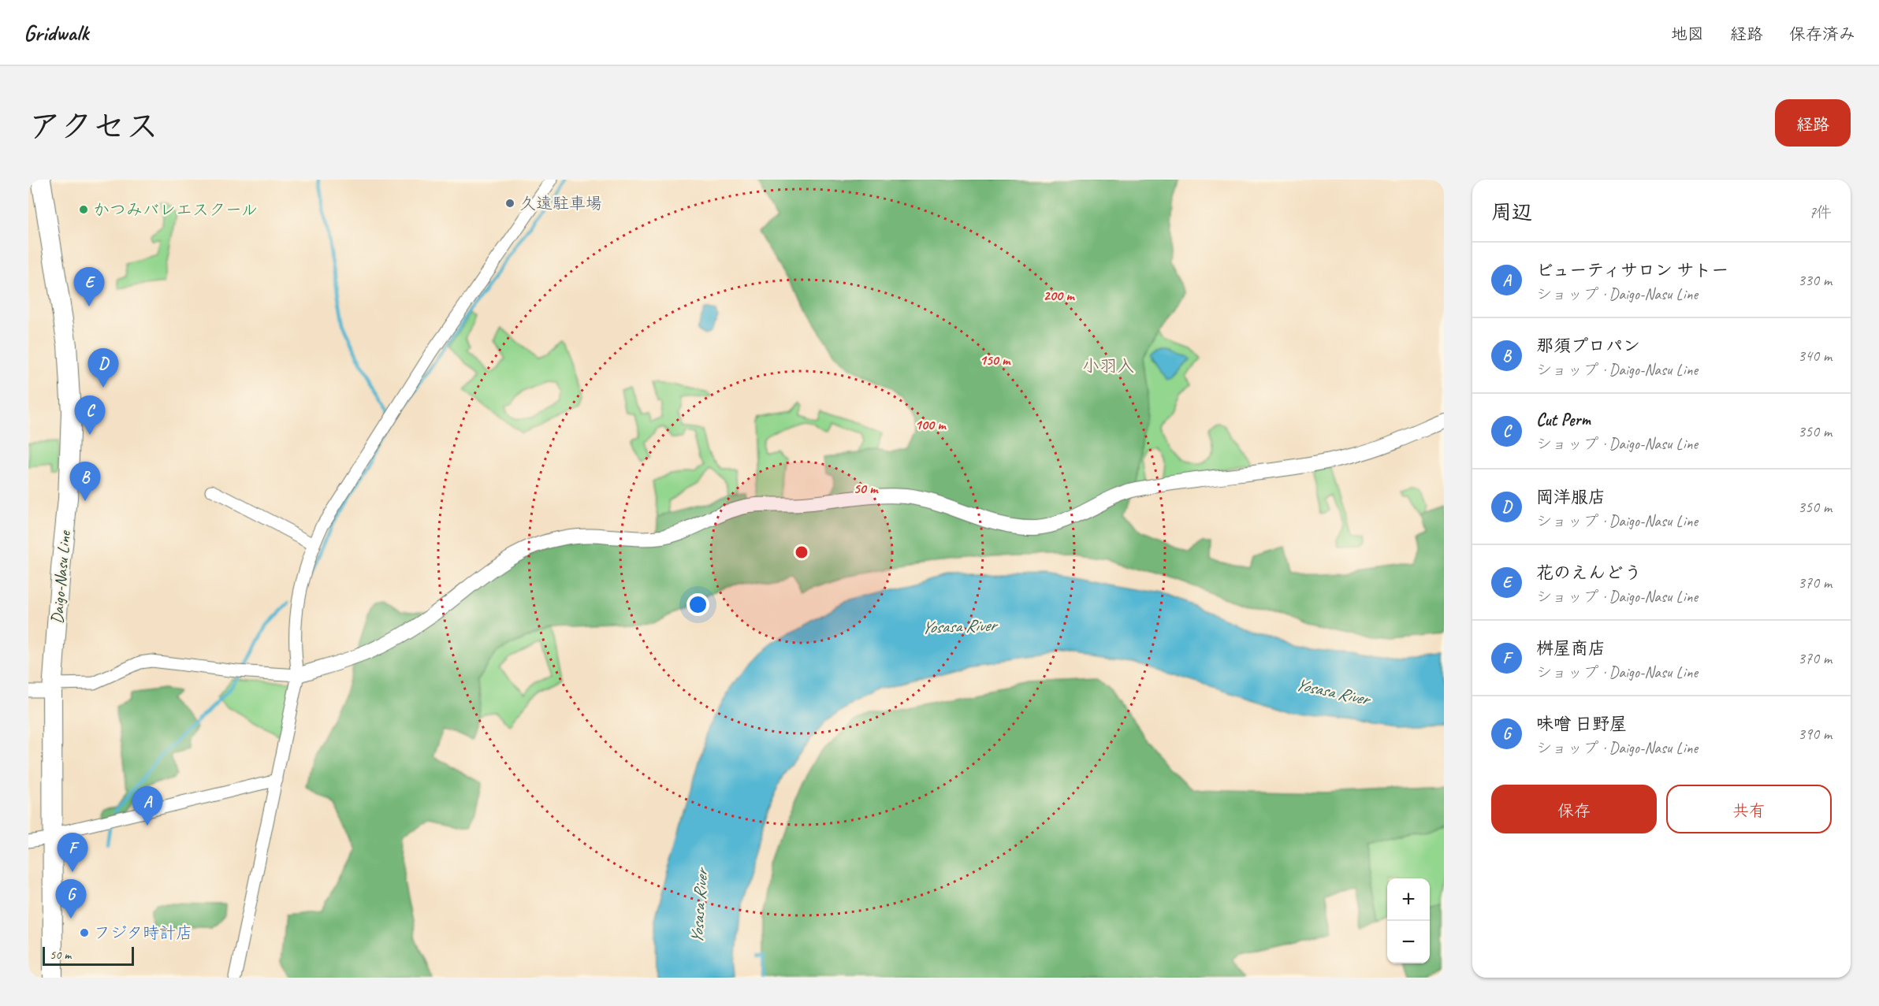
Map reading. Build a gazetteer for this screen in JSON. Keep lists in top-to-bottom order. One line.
{"streets":{"main road":["Daigo-Nasu Line"]},"districts":["小羽入"],"water":["Yosasa River"],"places":["久遠駐車場","かつみバレエスクール","フジタ時計店"],"scale_bar":"50 m","page":{"header":"Gridwalk","nav":["地図","経路","保存済み"],"title":"アクセス","buttons":["経路",["保存","共有"]],"heading":["周辺","7件"],"list":[{"mark":"A","name":"ビューティサロン サトー","note":"ショップ · Daigo-Nasu Line","value":"330 m"},{"mark":"B","name":"那須プロパン","note":"ショップ · Daigo-Nasu Line","value":"340 m"},{"mark":"C","name":"Cut Perm","note":"ショップ · Daigo-Nasu Line","value":"350 m"},{"mark":"D","name":"岡洋服店","note":"ショップ · Daigo-Nasu Line","value":"350 m"},{"mark":"E","name":"花のえんどう","note":"ショップ · Daigo-Nasu Line","value":"370 m"},{"mark":"F","name":"桝屋商店","note":"ショップ · Daigo-Nasu Line","value":"370 m"},{"mark":"G","name":"味噌 日野屋","note":"ショップ · Daigo-Nasu Line","value":"390 m"}],"pins":["E","D","C","B","A","F","G"],"map_buttons":["+","−"],"scale":"50 m"},"rings":["200 m","150 m","100 m","50 m"]}
